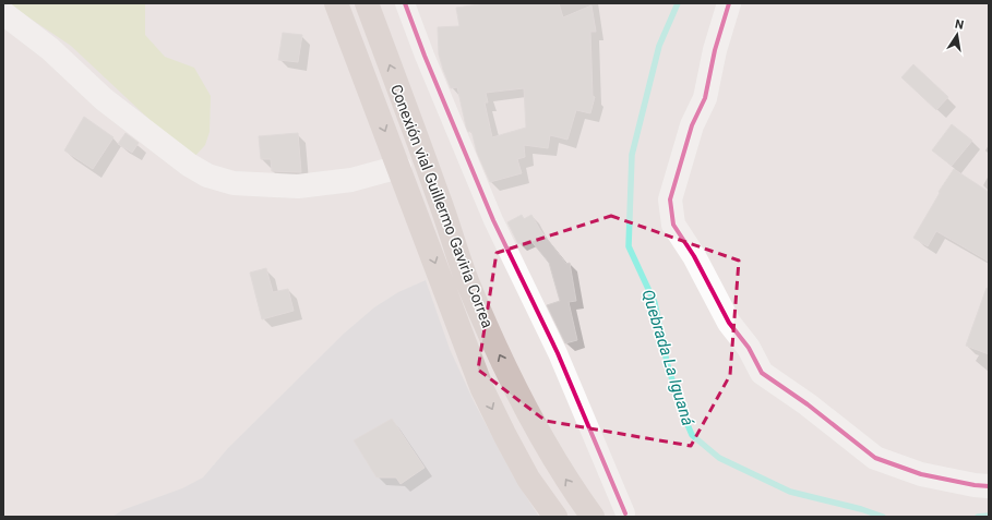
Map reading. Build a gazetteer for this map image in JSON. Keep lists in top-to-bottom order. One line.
{"streets":{"highway":["Conexión vial Guillermo Gaviria Correa"]},"water":["Quebrada La Iguaná"],"north":"top"}
